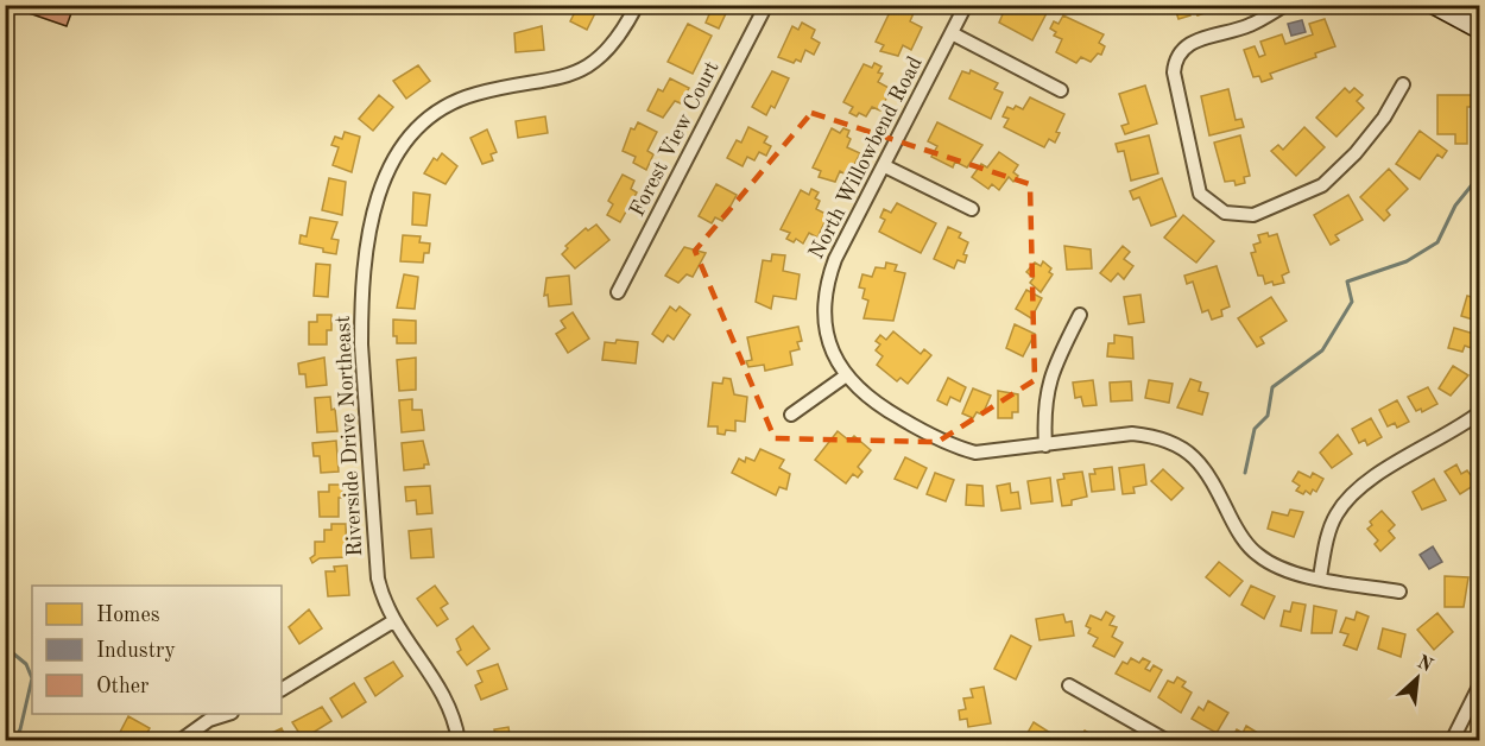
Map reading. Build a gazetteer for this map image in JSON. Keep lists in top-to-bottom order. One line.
{"streets":{"street":["Forest View Court","North Willowbend Road","Riverside Drive Northeast"]},"legend":["Homes","Industry","Other"],"north":"top right"}
